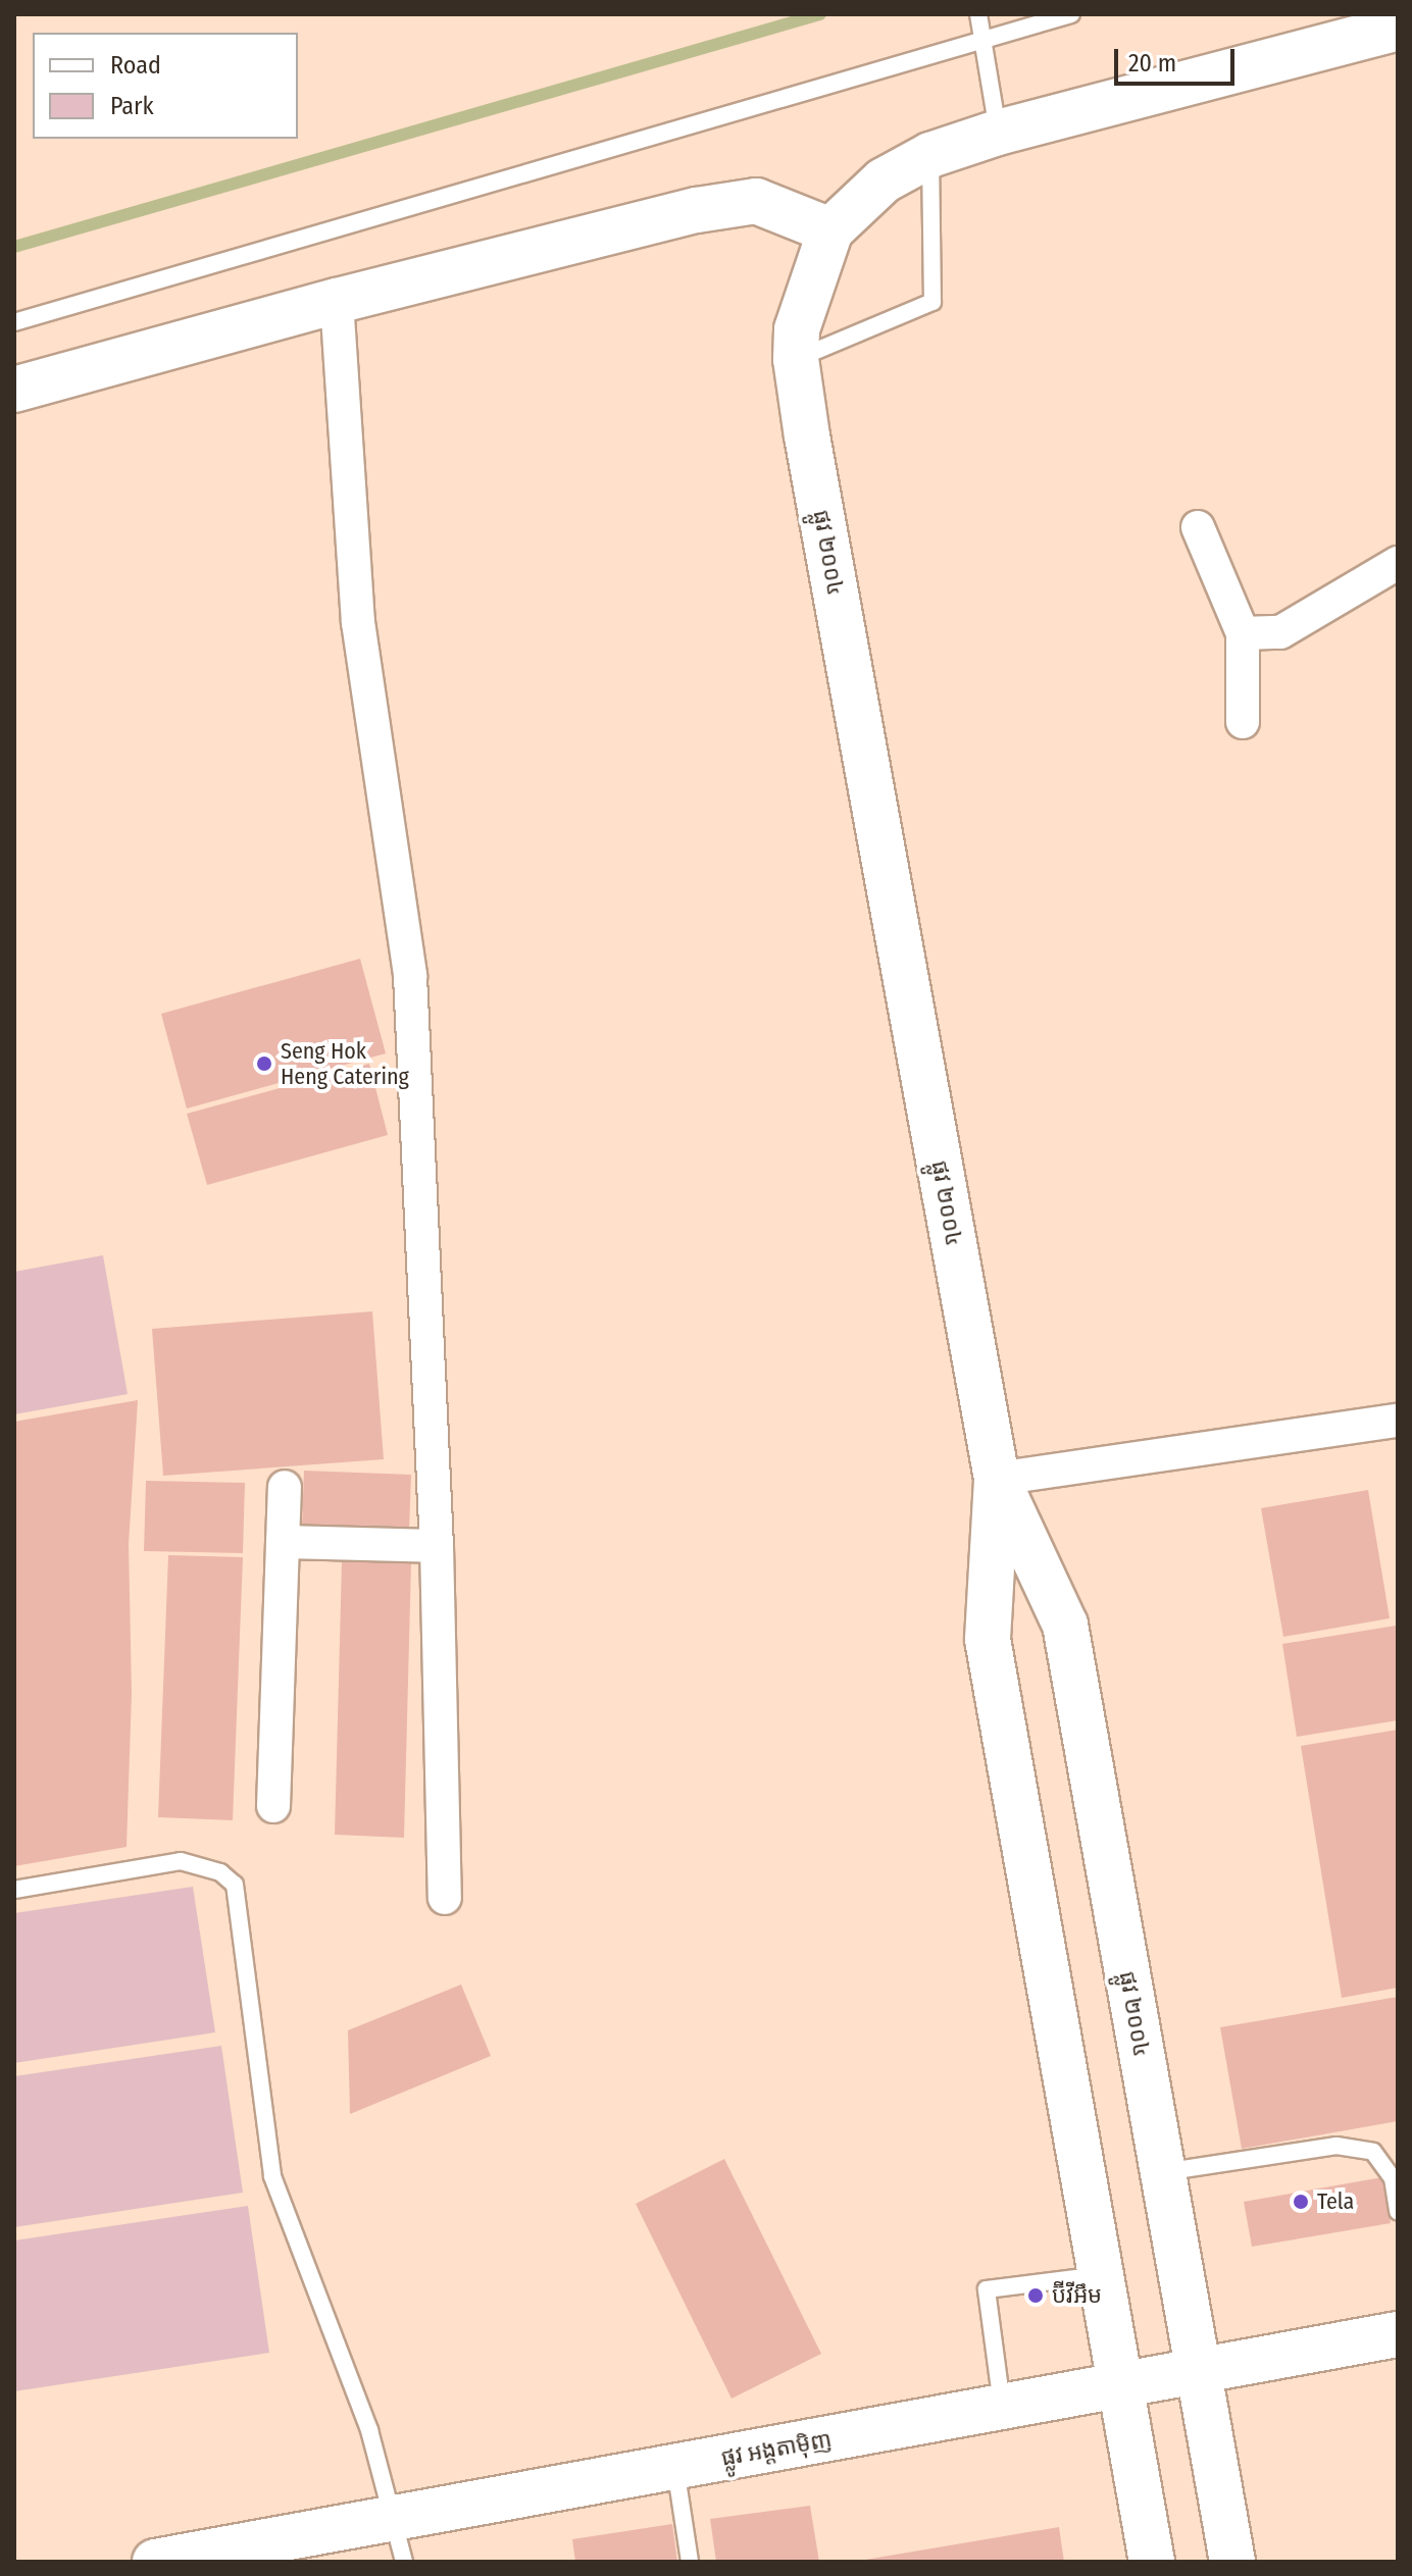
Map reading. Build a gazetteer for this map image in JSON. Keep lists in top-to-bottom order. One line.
{"streets":{"main road":["ផ្លូវ ២០០៤","ផ្លូវ អង្តតាម៉ិញ"]},"crossings":[["ផ្លូវ ២០០៤","ផ្លូវ អង្តតាម៉ិញ"]],"places":["Seng Hok Heng Catering","Tela","ប៊ីវីអឹម"],"legend":["Road","Park"],"scale_bar":"20 m"}
